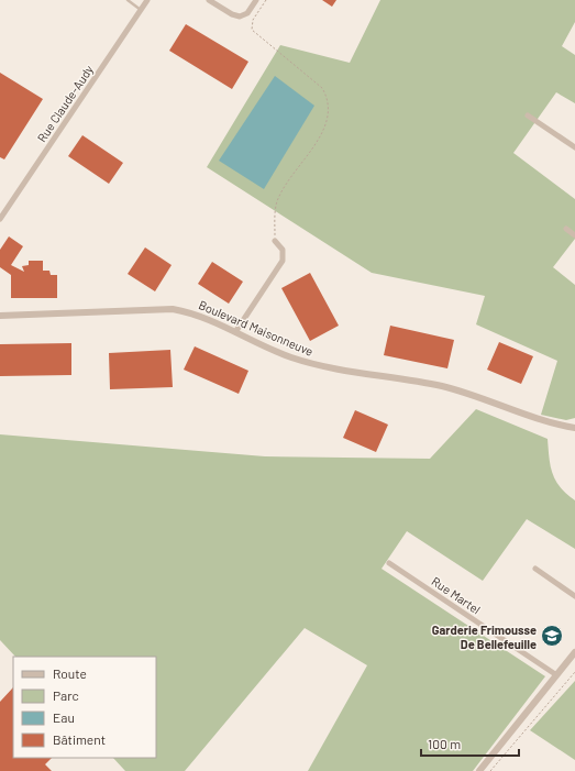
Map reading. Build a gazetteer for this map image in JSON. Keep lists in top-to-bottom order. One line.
{"streets":{"street":["Rue Claude-Audy","Boulevard Maisonneuve","Rue Martel"]},"places":{"school or university":["Garderie Frimousse De Bellefeuille"]},"legend":["Route","Parc","Eau","Bâtiment"],"scale_bar":"100 m"}
